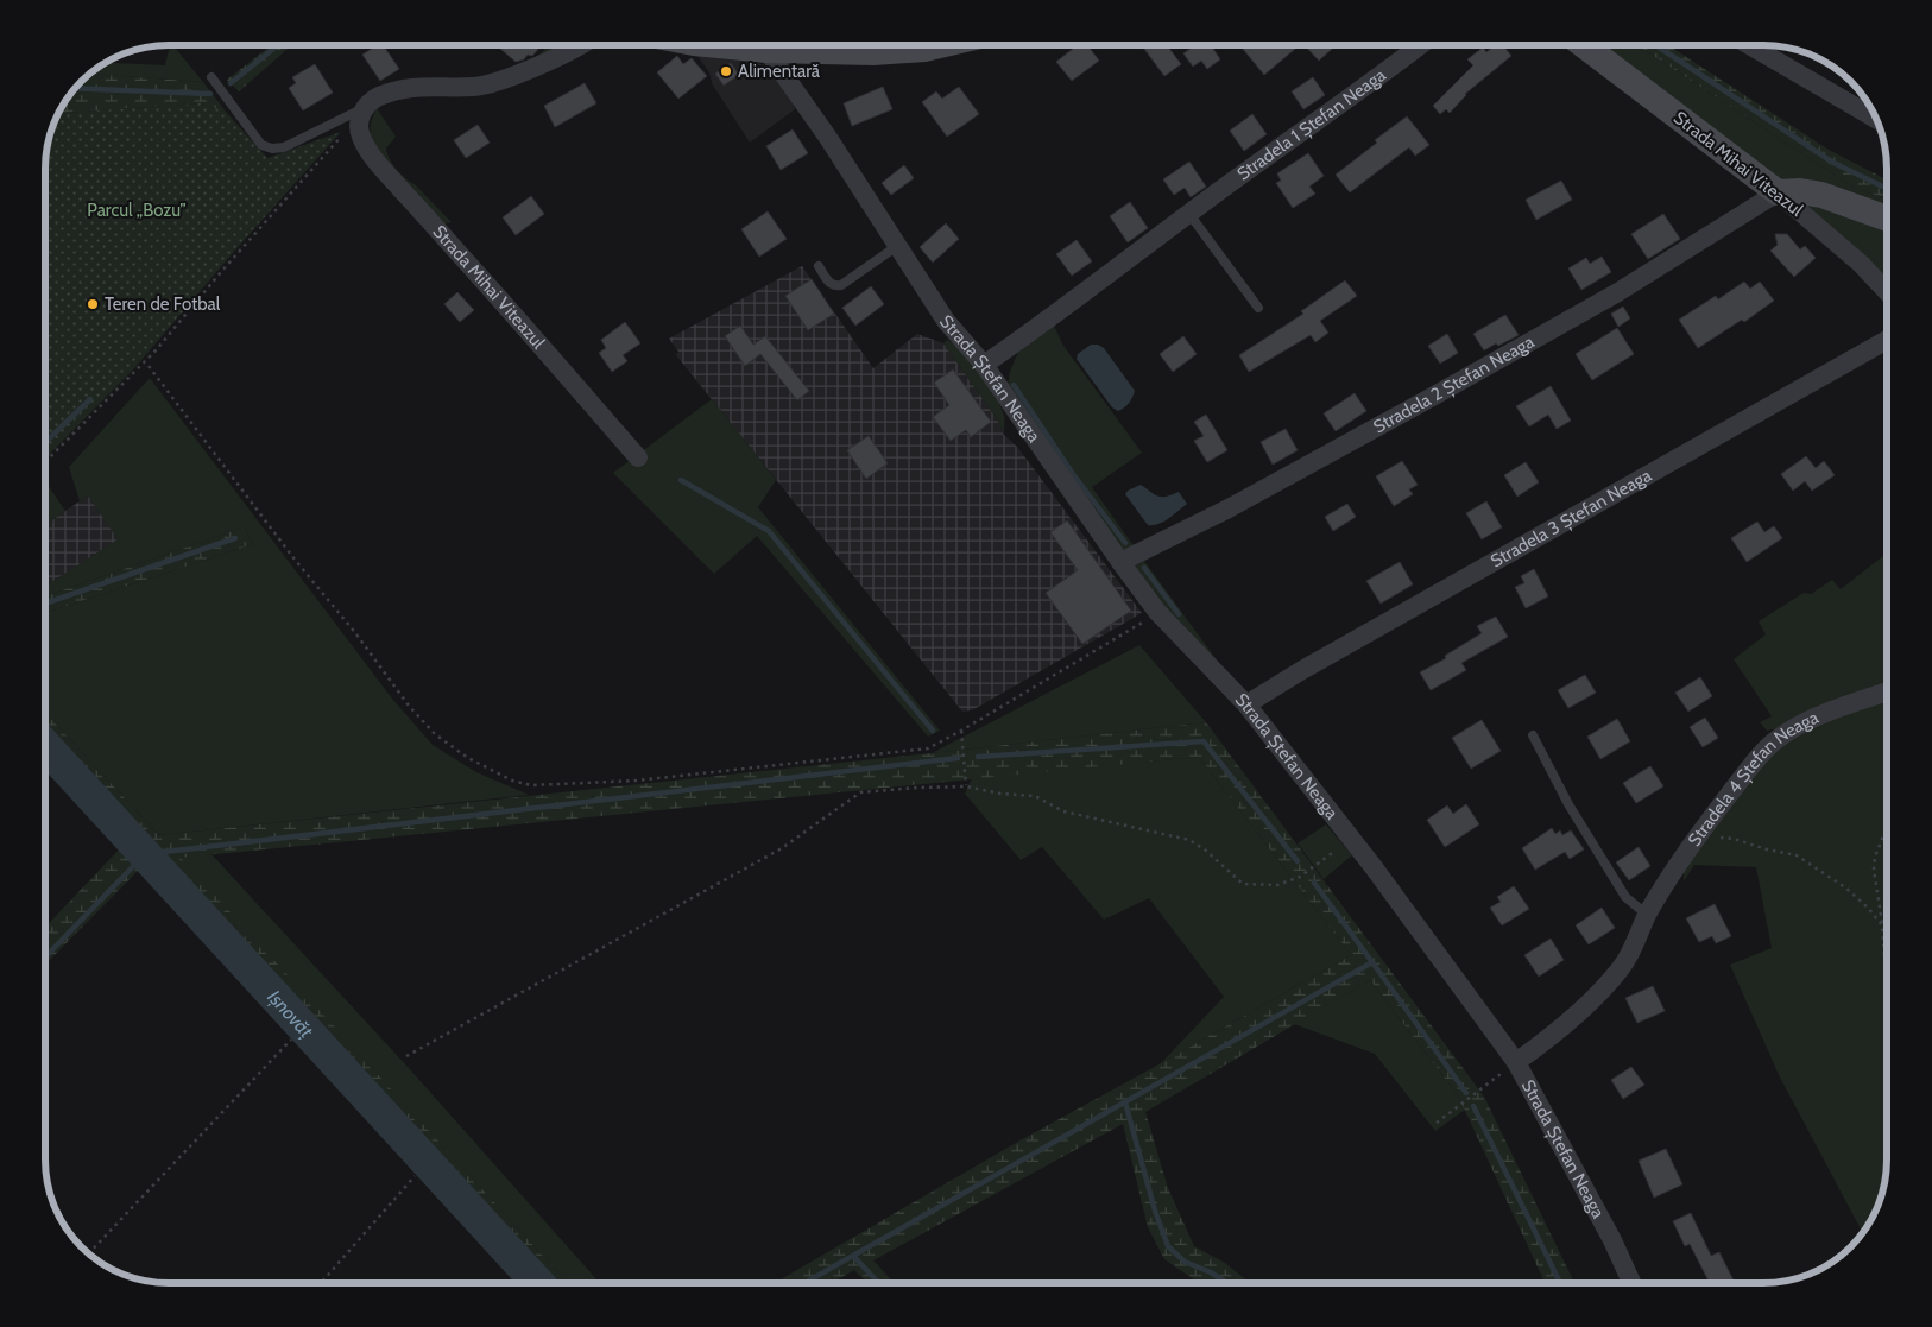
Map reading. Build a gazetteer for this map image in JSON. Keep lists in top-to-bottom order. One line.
{"streets":{"street":["Stradela 1 Ștefan Neaga","Strada Mihai Viteazul","Strada Ștefan Neaga","Stradela 2 Ștefan Neaga","Stradela 3 Ștefan Neaga","Stradela 4 Ștefan Neaga"]},"crossings":[["Stradela 1 Ștefan Neaga","Strada Ștefan Neaga"],["Strada Mihai Viteazul","Stradela 2 Ștefan Neaga"],["Strada Ștefan Neaga","Stradela 2 Ștefan Neaga"],["Strada Ștefan Neaga","Stradela 3 Ștefan Neaga"],["Strada Ștefan Neaga","Stradela 4 Ștefan Neaga"]],"water":["Ișnovăț"],"parks":["Parcul „Bozu”"],"places":["Alimentară","Teren de Fotbal"]}
